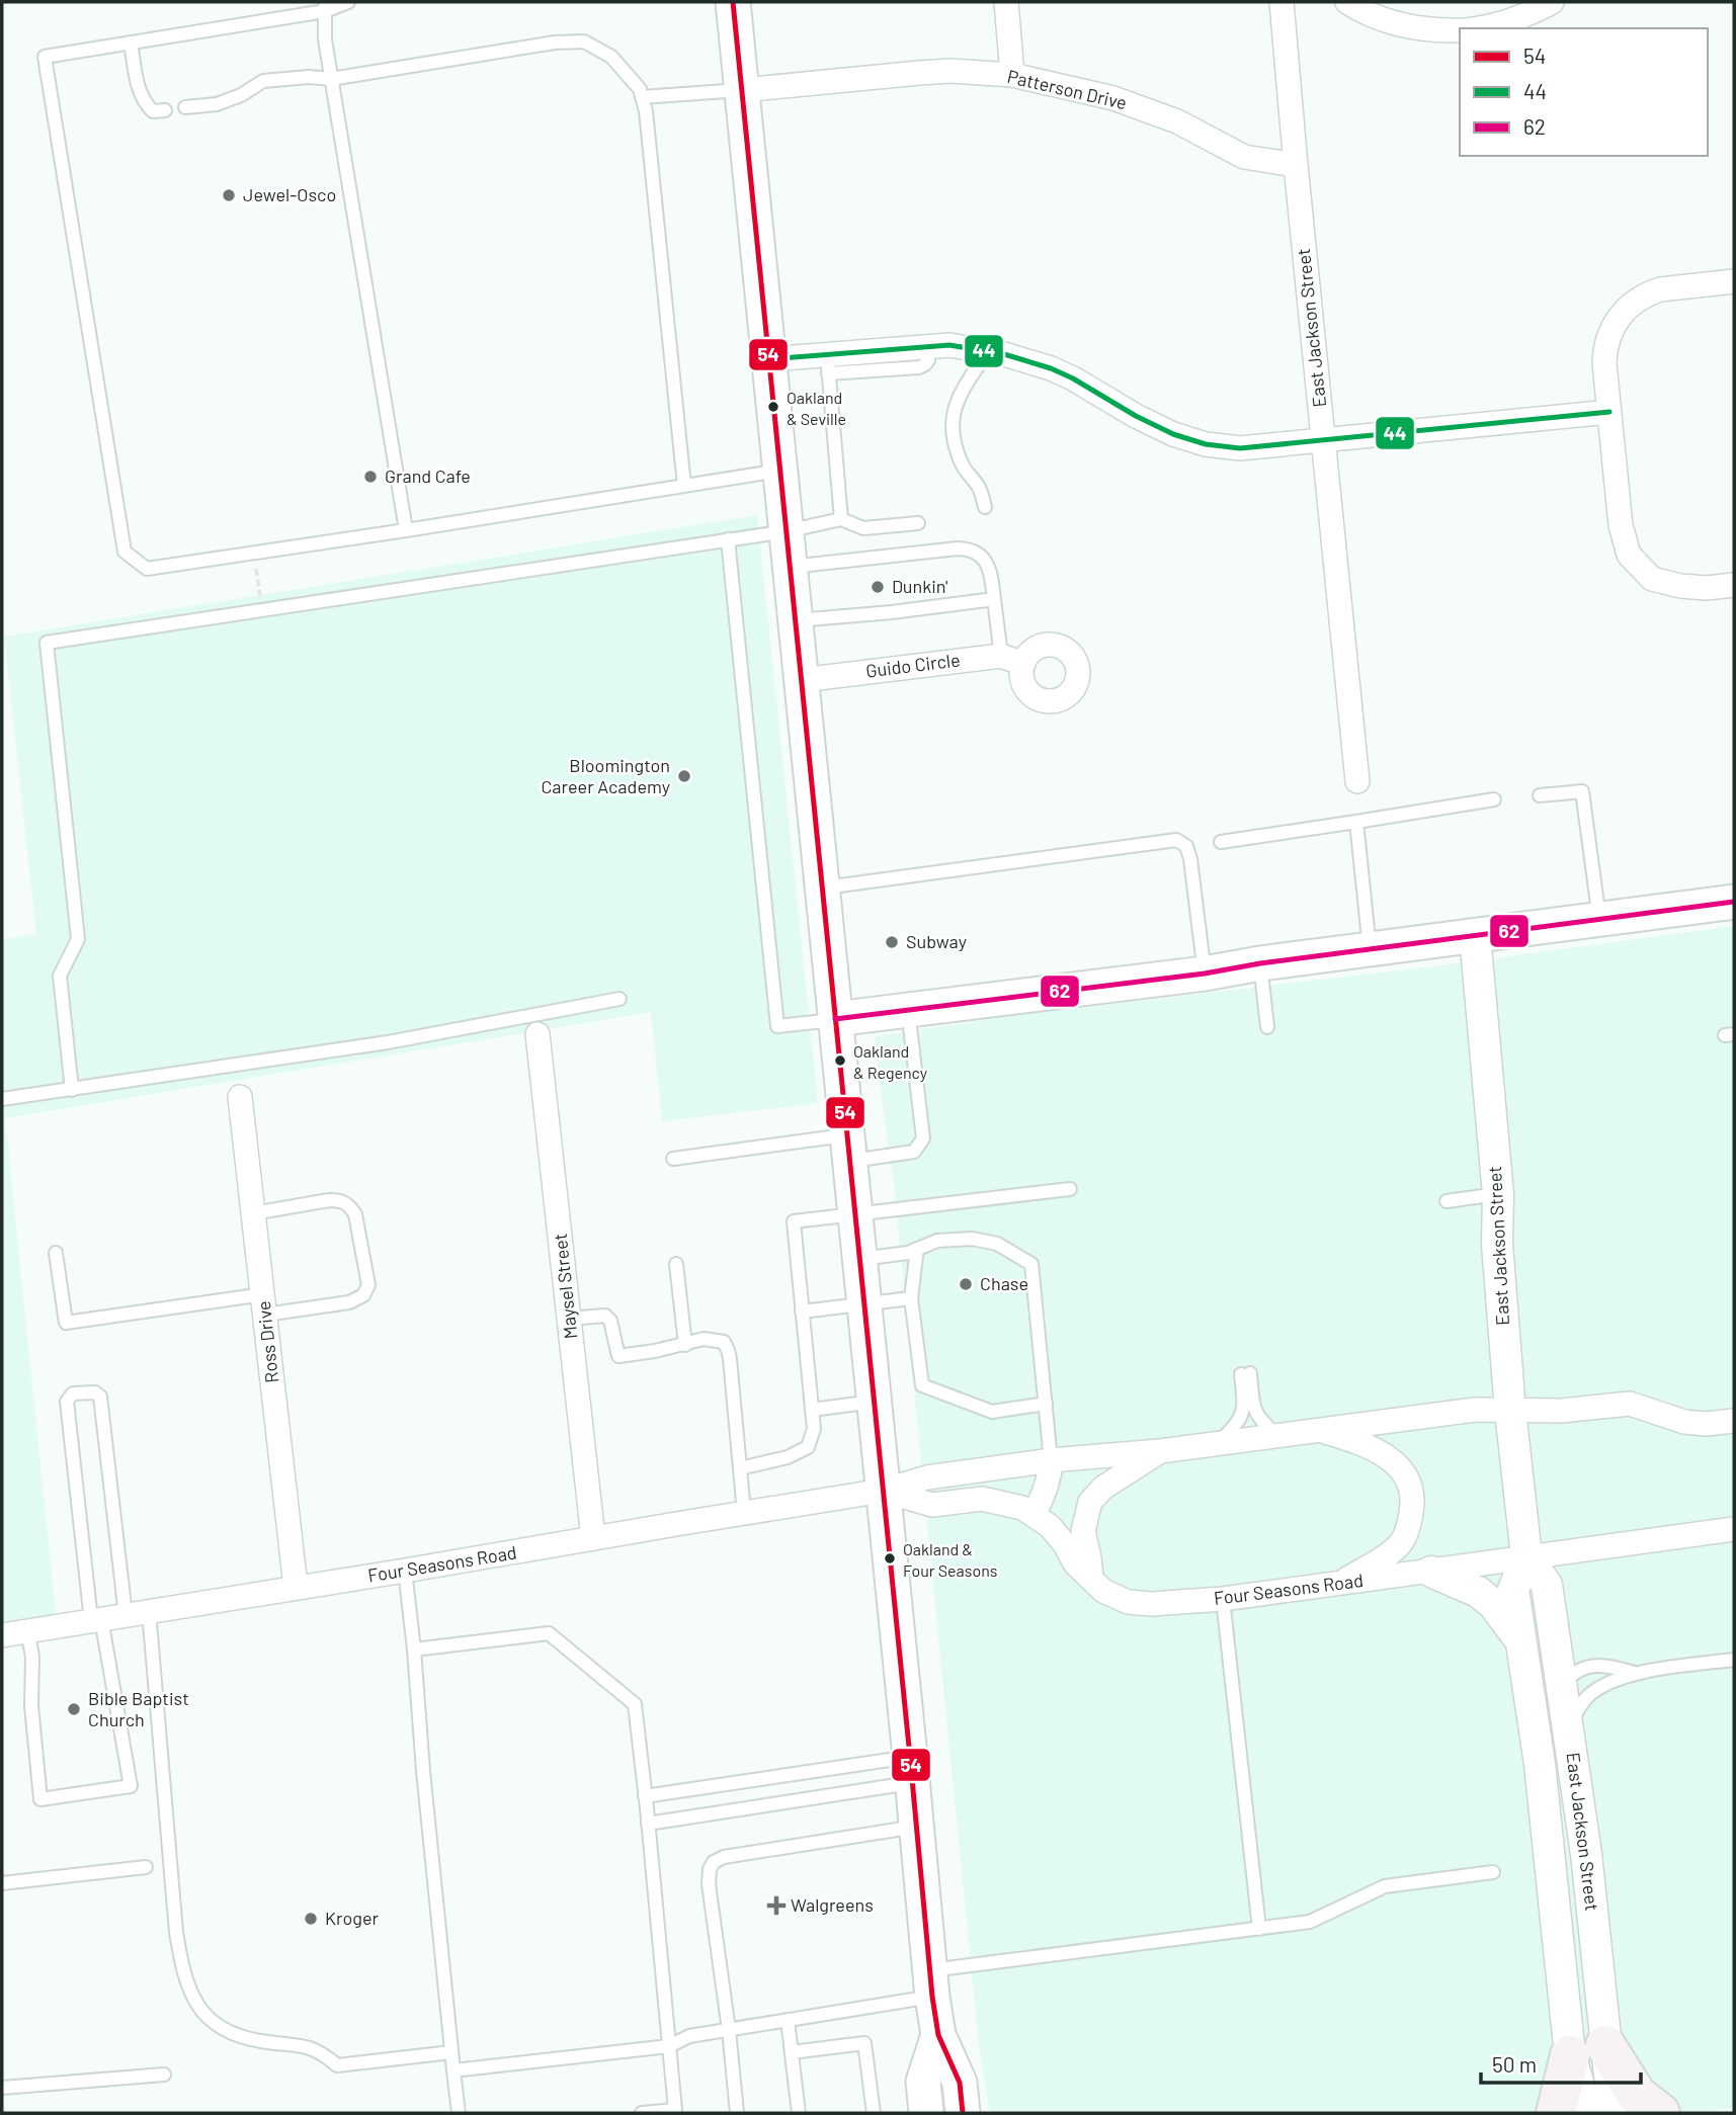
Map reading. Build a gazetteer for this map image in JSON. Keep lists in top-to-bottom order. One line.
{"streets":{"street":["Patterson Drive","East Jackson Street","Guido Circle","Maysel Street","Ross Drive","Four Seasons Road"]},"crossings":[["Patterson Drive","East Jackson Street"],["East Jackson Street","Four Seasons Road"],["Maysel Street","Four Seasons Road"],["Ross Drive","Four Seasons Road"]],"places":{"other":["Jewel-Osco","Oakland & Seville","Grand Cafe","Dunkin'","Bloomington Career Academy","Subway","Oakland & Regency","Chase","Oakland & Four Seasons","Bible Baptist Church","Kroger"],"health":["Walgreens"]},"lines":["transit line 54","transit line 44","transit line 62"],"legend":["54","44","62"],"scale_bar":"50 m"}
